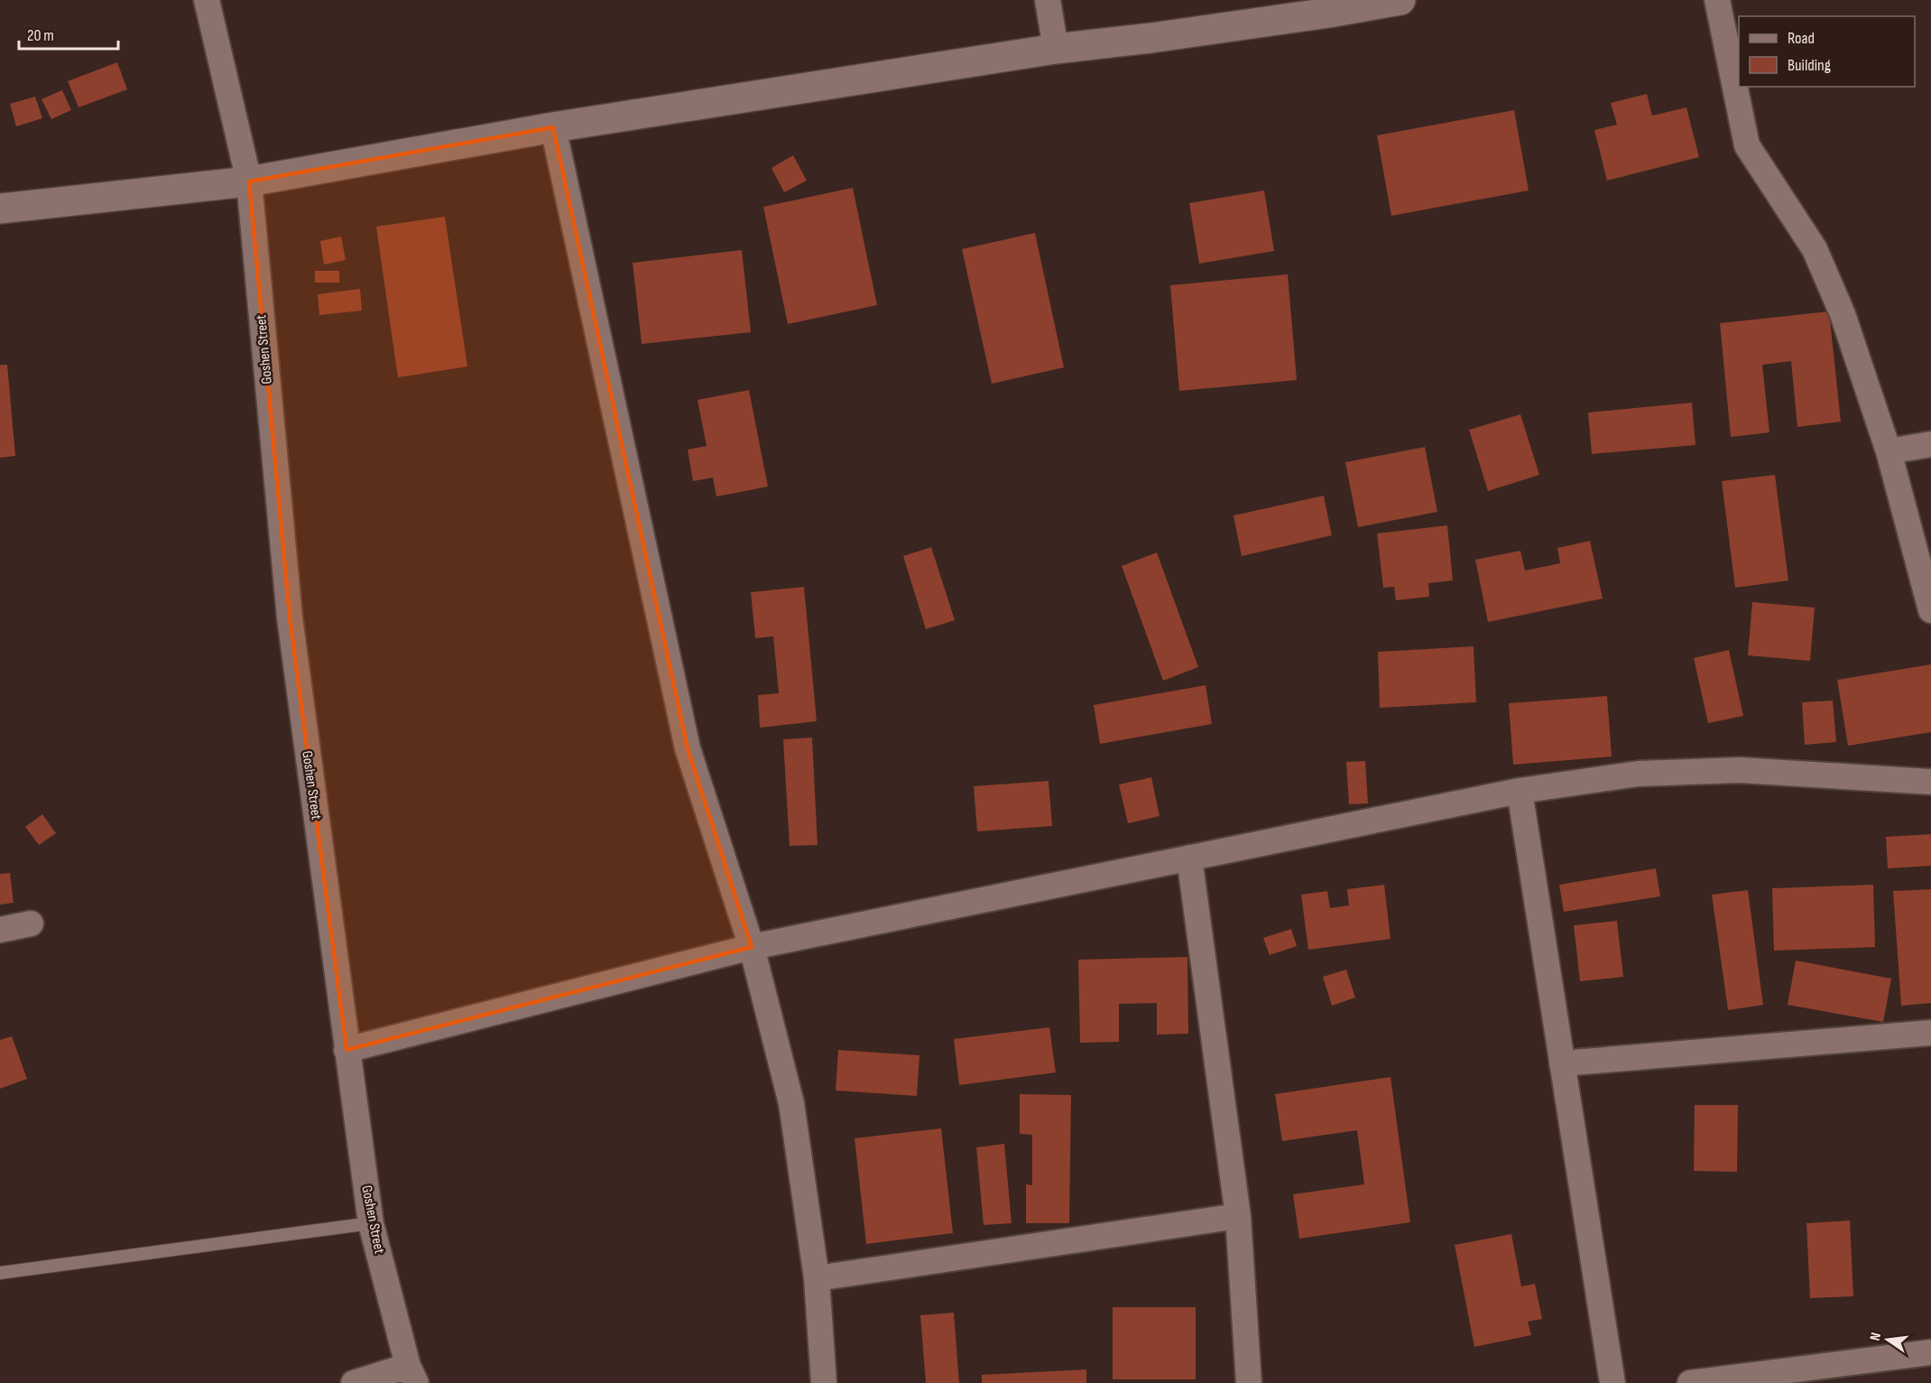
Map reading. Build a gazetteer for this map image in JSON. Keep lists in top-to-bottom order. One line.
{"streets":{"street":["Goshen Street"]},"legend":["Road","Building"],"scale_bar":"20 m","north":"left"}
